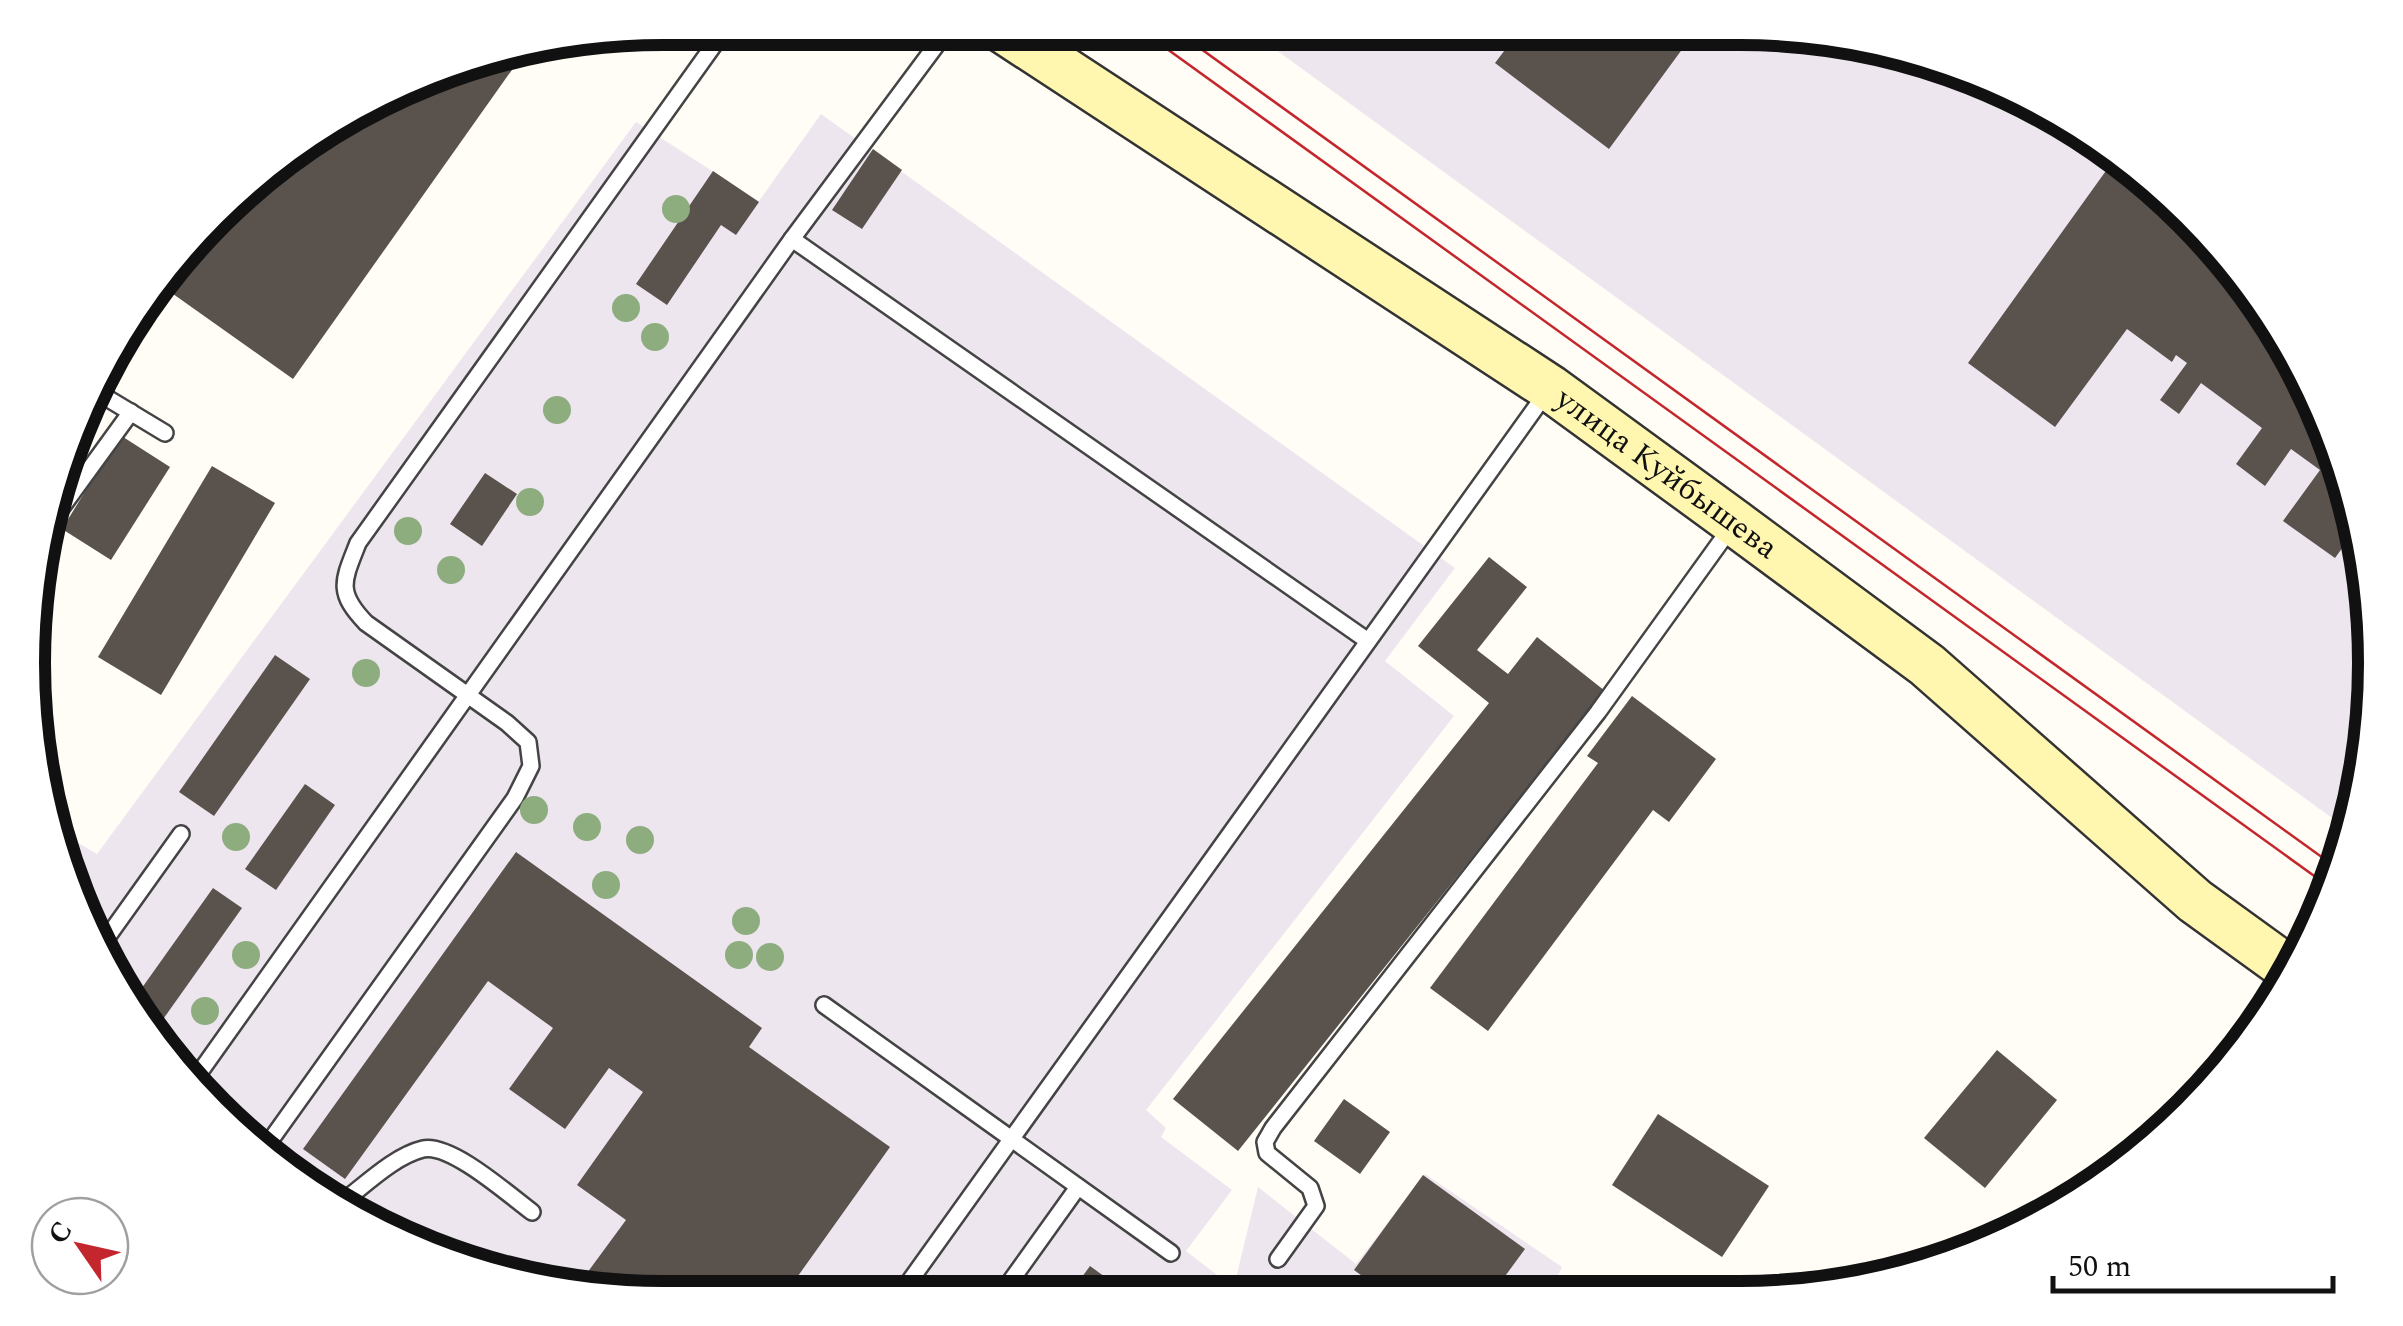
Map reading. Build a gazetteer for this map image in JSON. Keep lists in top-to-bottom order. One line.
{"streets":{"main road":["улица Куйбышева"]},"scale_bar":"50 m","north":"top left"}
